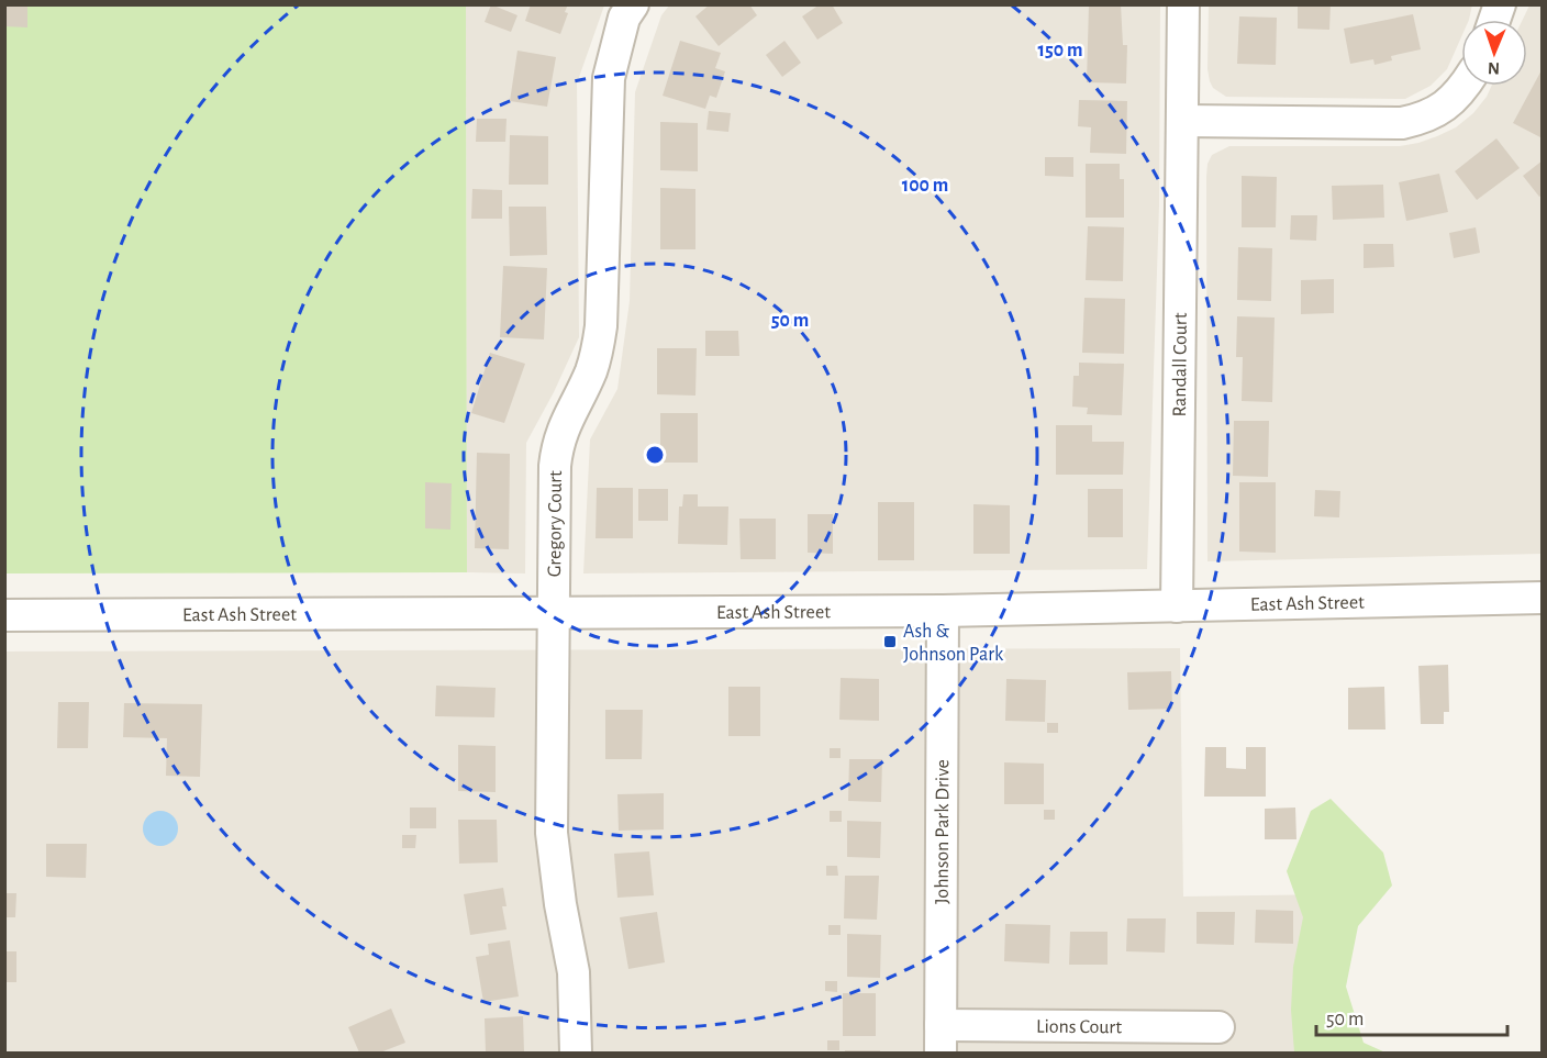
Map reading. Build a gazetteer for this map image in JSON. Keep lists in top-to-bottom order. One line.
{"streets":{"street":["Randall Court","Gregory Court","East Ash Street","Johnson Park Drive","Lions Court"]},"crossings":[["Randall Court","East Ash Street"],["Gregory Court","East Ash Street"],["East Ash Street","Johnson Park Drive"],["Johnson Park Drive","Lions Court"]],"places":{"transit":["Ash & Johnson Park"]},"scale_bar":"50 m","north":"bottom","rings":["150 m","100 m","50 m"]}
